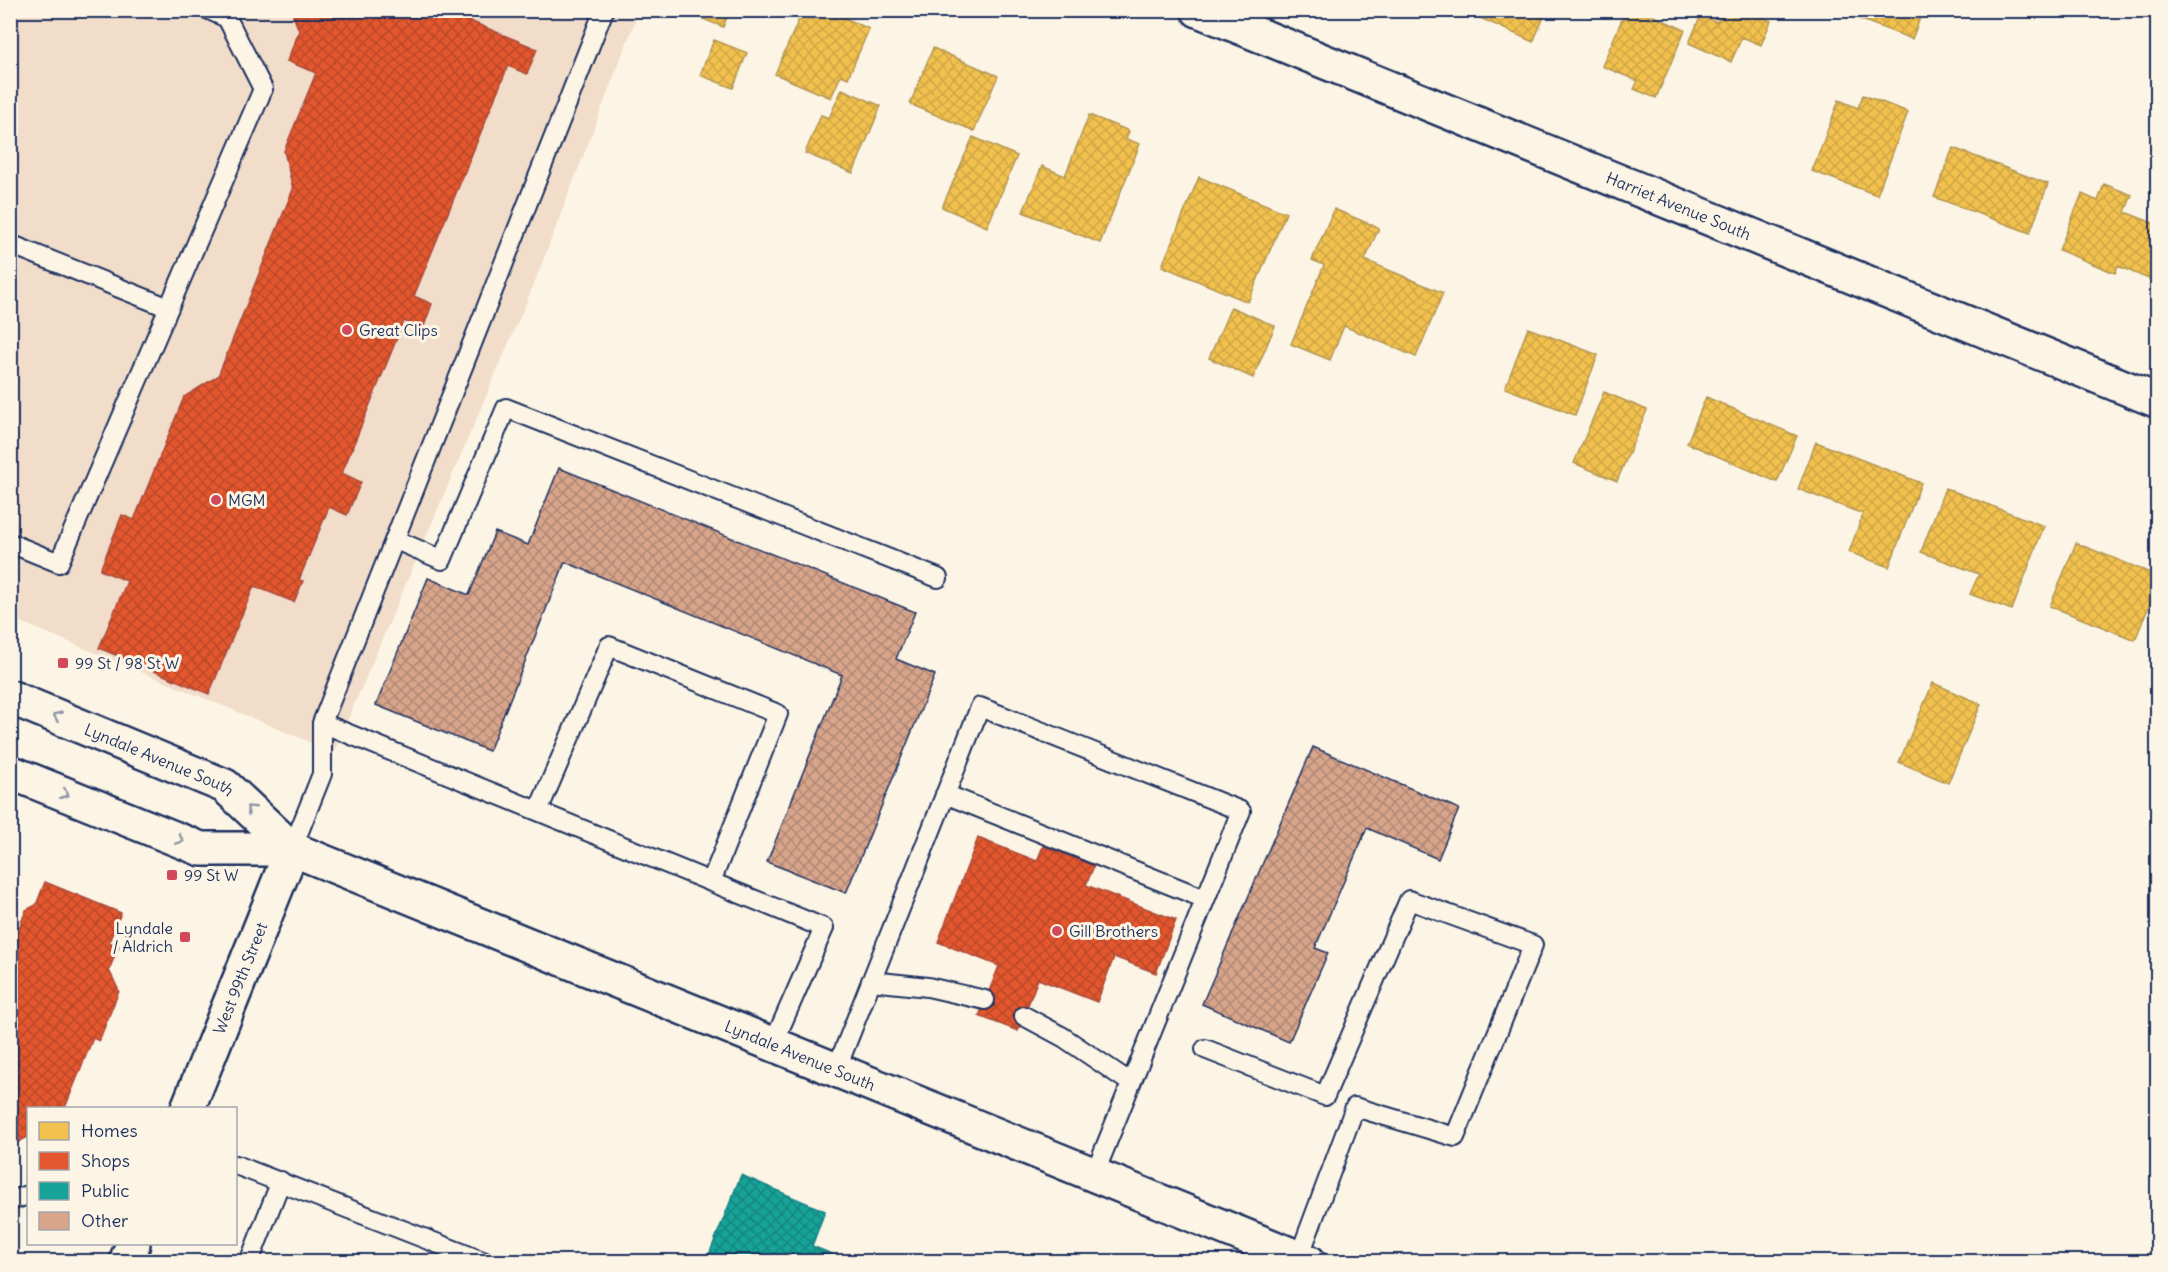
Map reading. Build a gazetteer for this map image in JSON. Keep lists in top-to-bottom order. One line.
{"streets":{"street":["Harriet Avenue South","Lyndale Avenue South","West 99th Street"]},"crossings":[["Lyndale Avenue South","West 99th Street"]],"places":{"other":["Great Clips","MGM","Gill Brothers"],"transit":["99 St / 98 St W","99 St W","Lyndale / Aldrich"]},"legend":["Homes","Shops","Public","Other"]}
